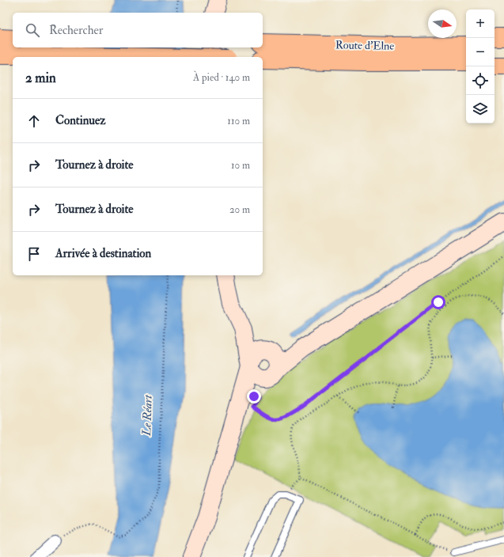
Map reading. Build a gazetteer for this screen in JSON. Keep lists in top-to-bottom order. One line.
{"streets":{"highway":["Route d'Elne"]},"water":["Le Réart"],"north":"right","page":{"map_buttons":["+","−"],"search":"Rechercher","heading":["2 min","À pied · 140 m"],"list":[["Continuez","110 m"],["Tournez à droite","10 m"],["Tournez à droite","20 m"],"Arrivée à destination"]}}
